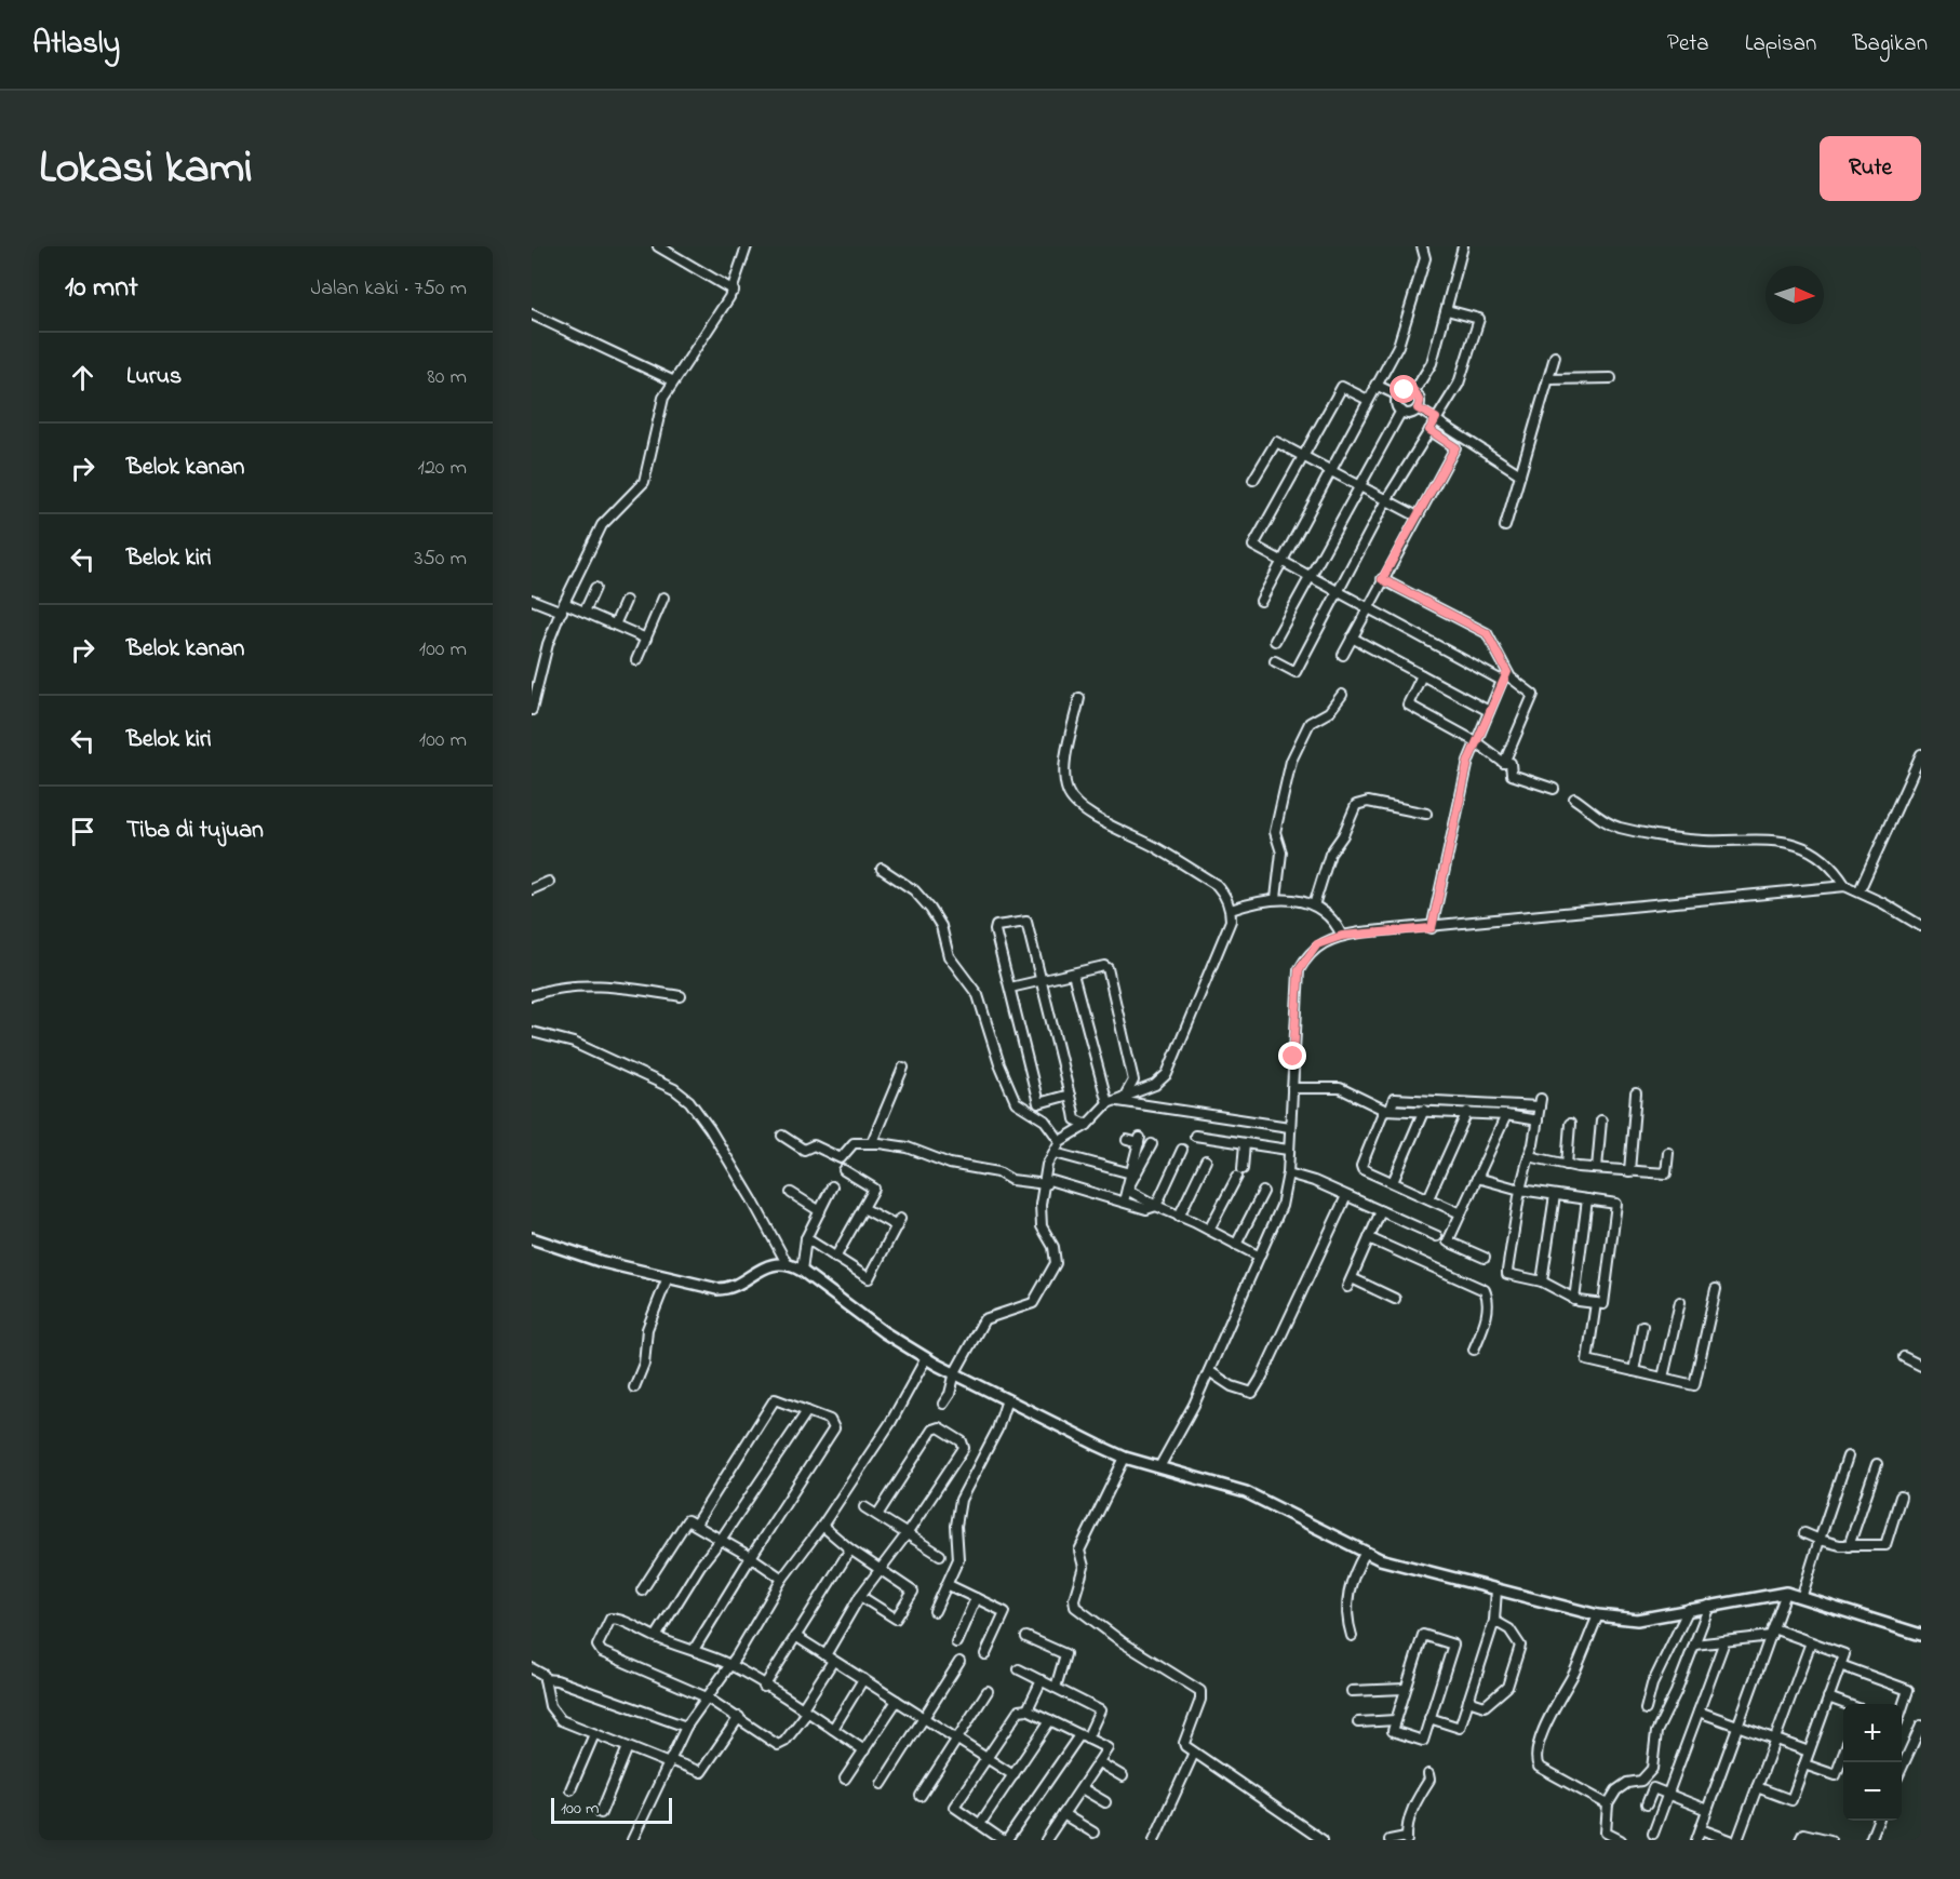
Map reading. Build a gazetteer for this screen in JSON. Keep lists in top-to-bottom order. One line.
{"scale_bar":"100 m","north":"right","page":{"header":"Atlasly","nav":["Peta","Lapisan","Bagikan"],"title":"Lokasi kami","buttons":"Rute","heading":["10 mnt","Jalan kaki · 750 m"],"list":[["Lurus","80 m"],["Belok kanan","120 m"],["Belok kiri","350 m"],["Belok kanan","100 m"],["Belok kiri","100 m"],"Tiba di tujuan"],"map_buttons":["+","−"],"scale":"100 m"}}
